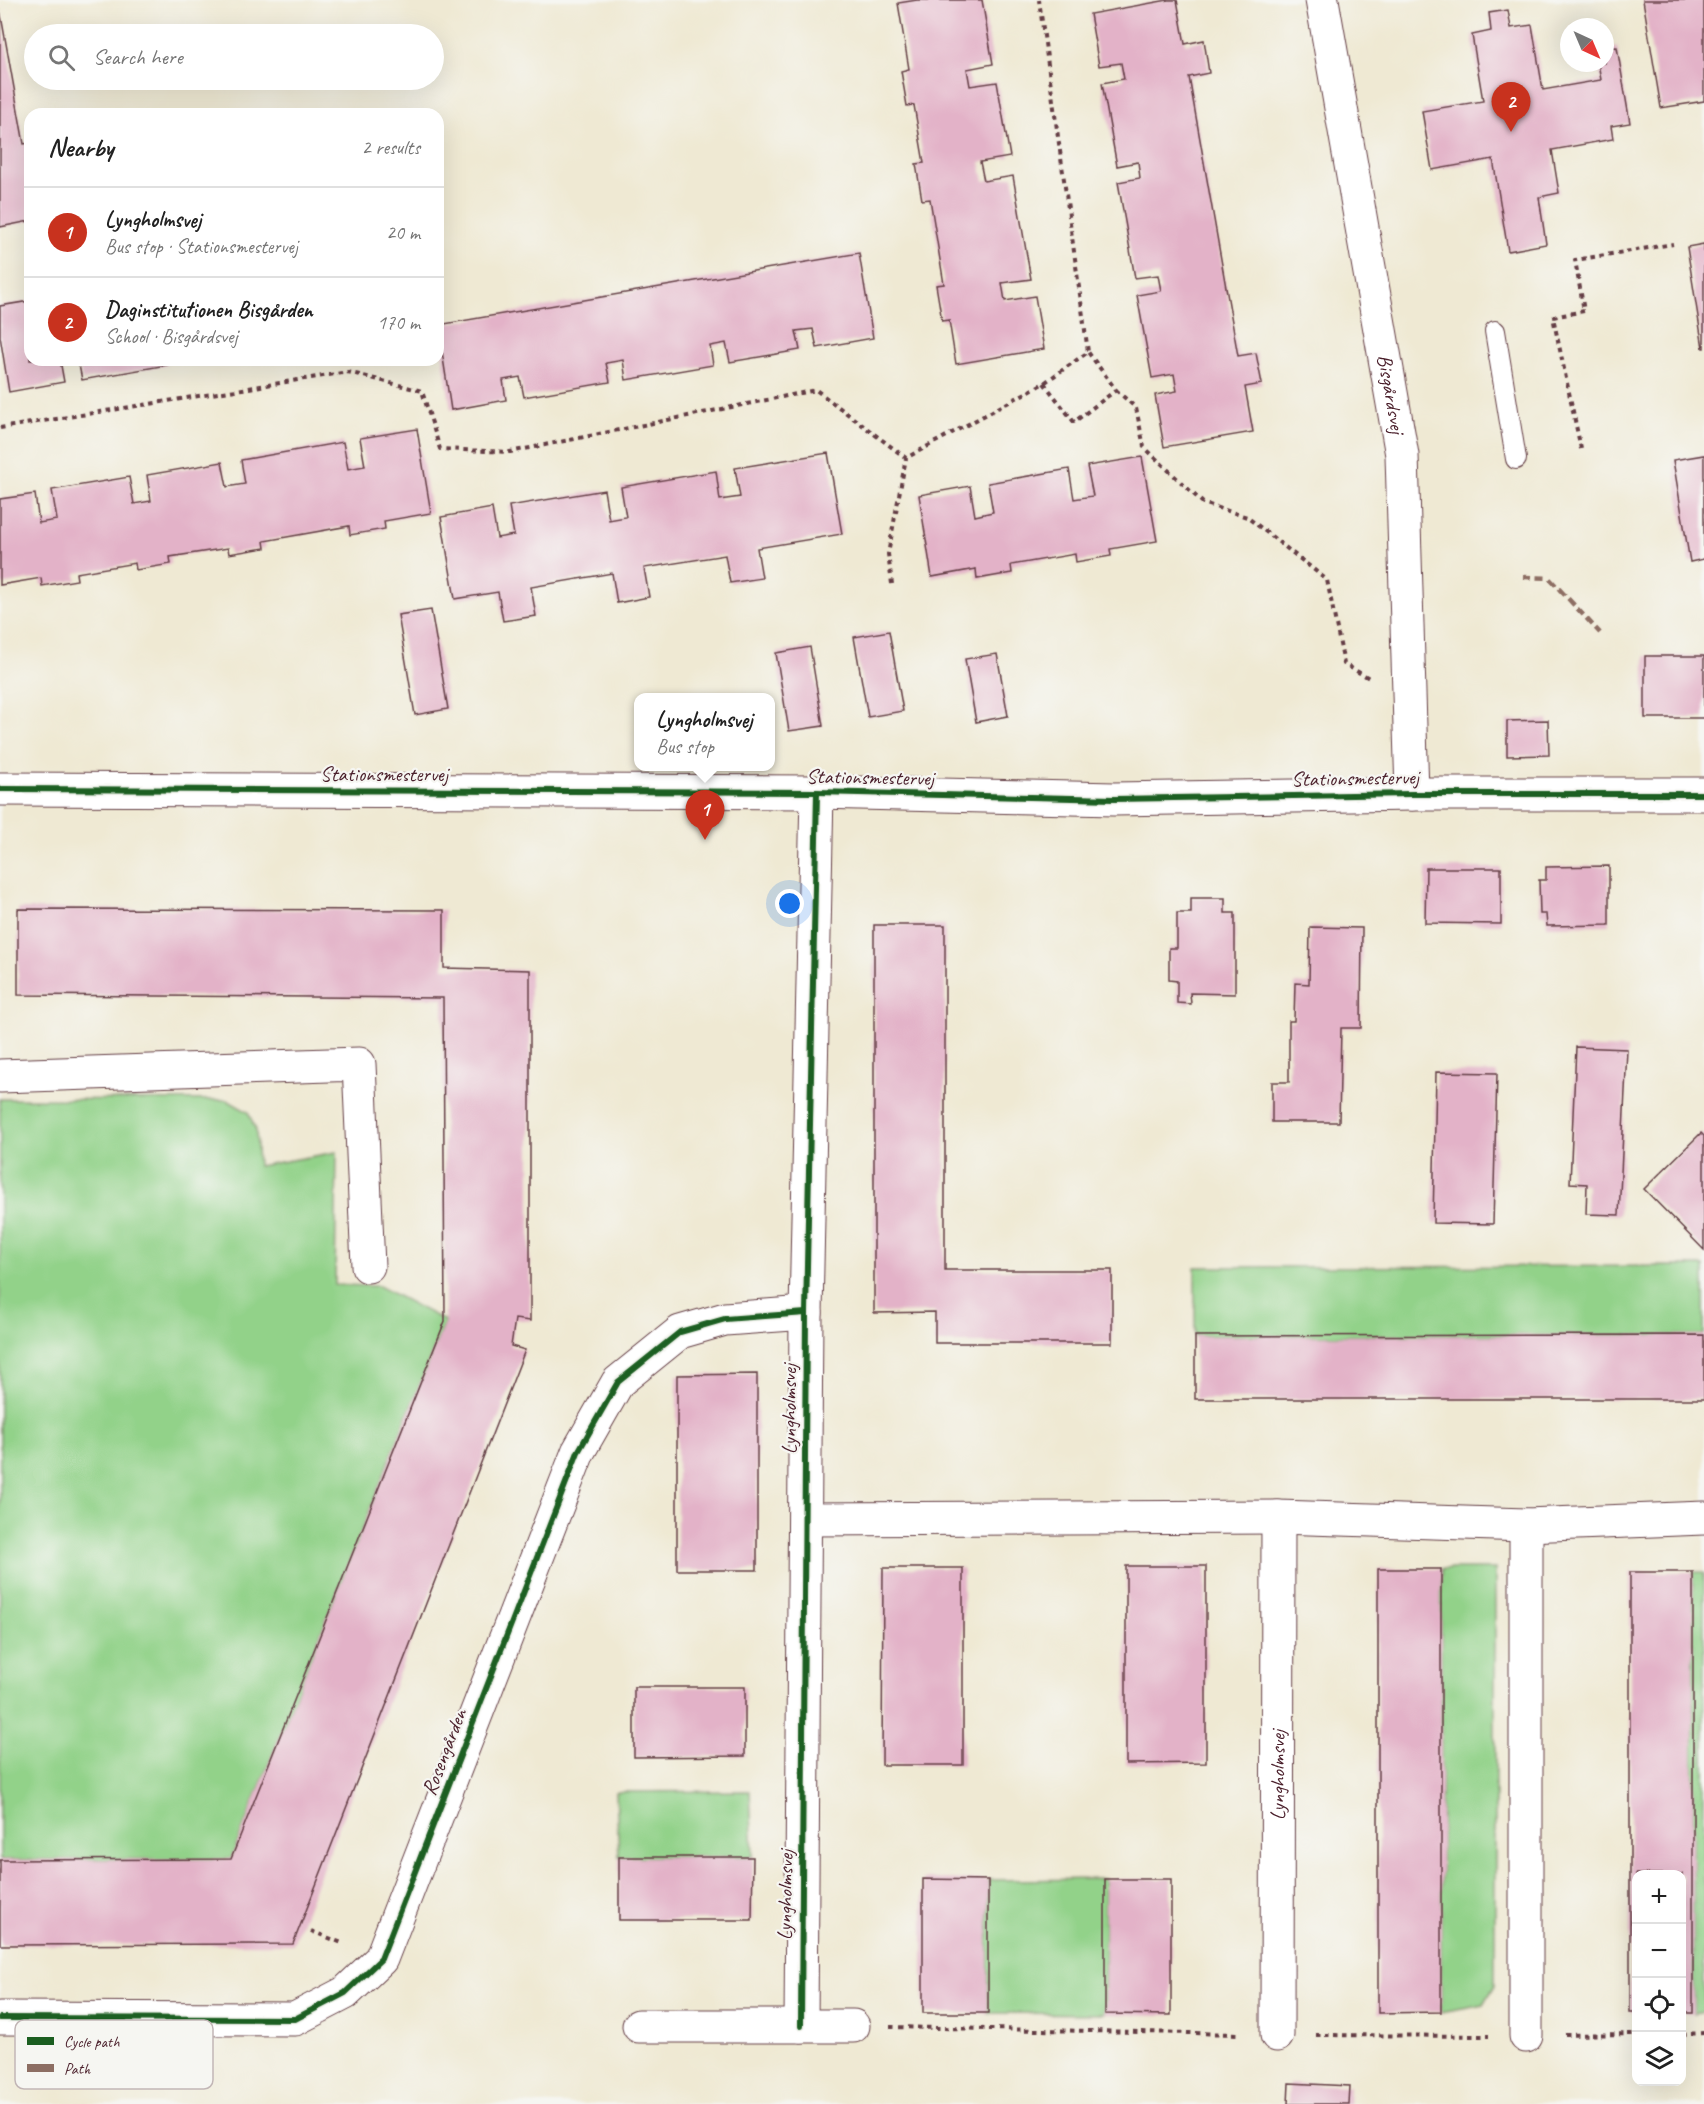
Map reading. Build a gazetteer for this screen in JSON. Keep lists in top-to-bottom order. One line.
{"streets":{"street":["Bisgårdsvej","Stationsmestervej","Lyngholmsvej","Rosengården"]},"crossings":[["Bisgårdsvej","Stationsmestervej"],["Stationsmestervej","Lyngholmsvej"],["Lyngholmsvej","Rosengården"]],"legend":["Cycle path","Path"],"north":"bottom right","page":{"search":"Search here","pins":["2","1"],"heading":["Nearby","2 results"],"list":[{"mark":"1","name":"Lyngholmsvej","note":"Bus stop · Stationsmestervej","value":"20 m"},{"mark":"2","name":"Daginstitutionen Bisgården","note":"School · Bisgårdsvej","value":"170 m"}],"popup":["Lyngholmsvej","Bus stop"],"map_buttons":["+","−"]}}
